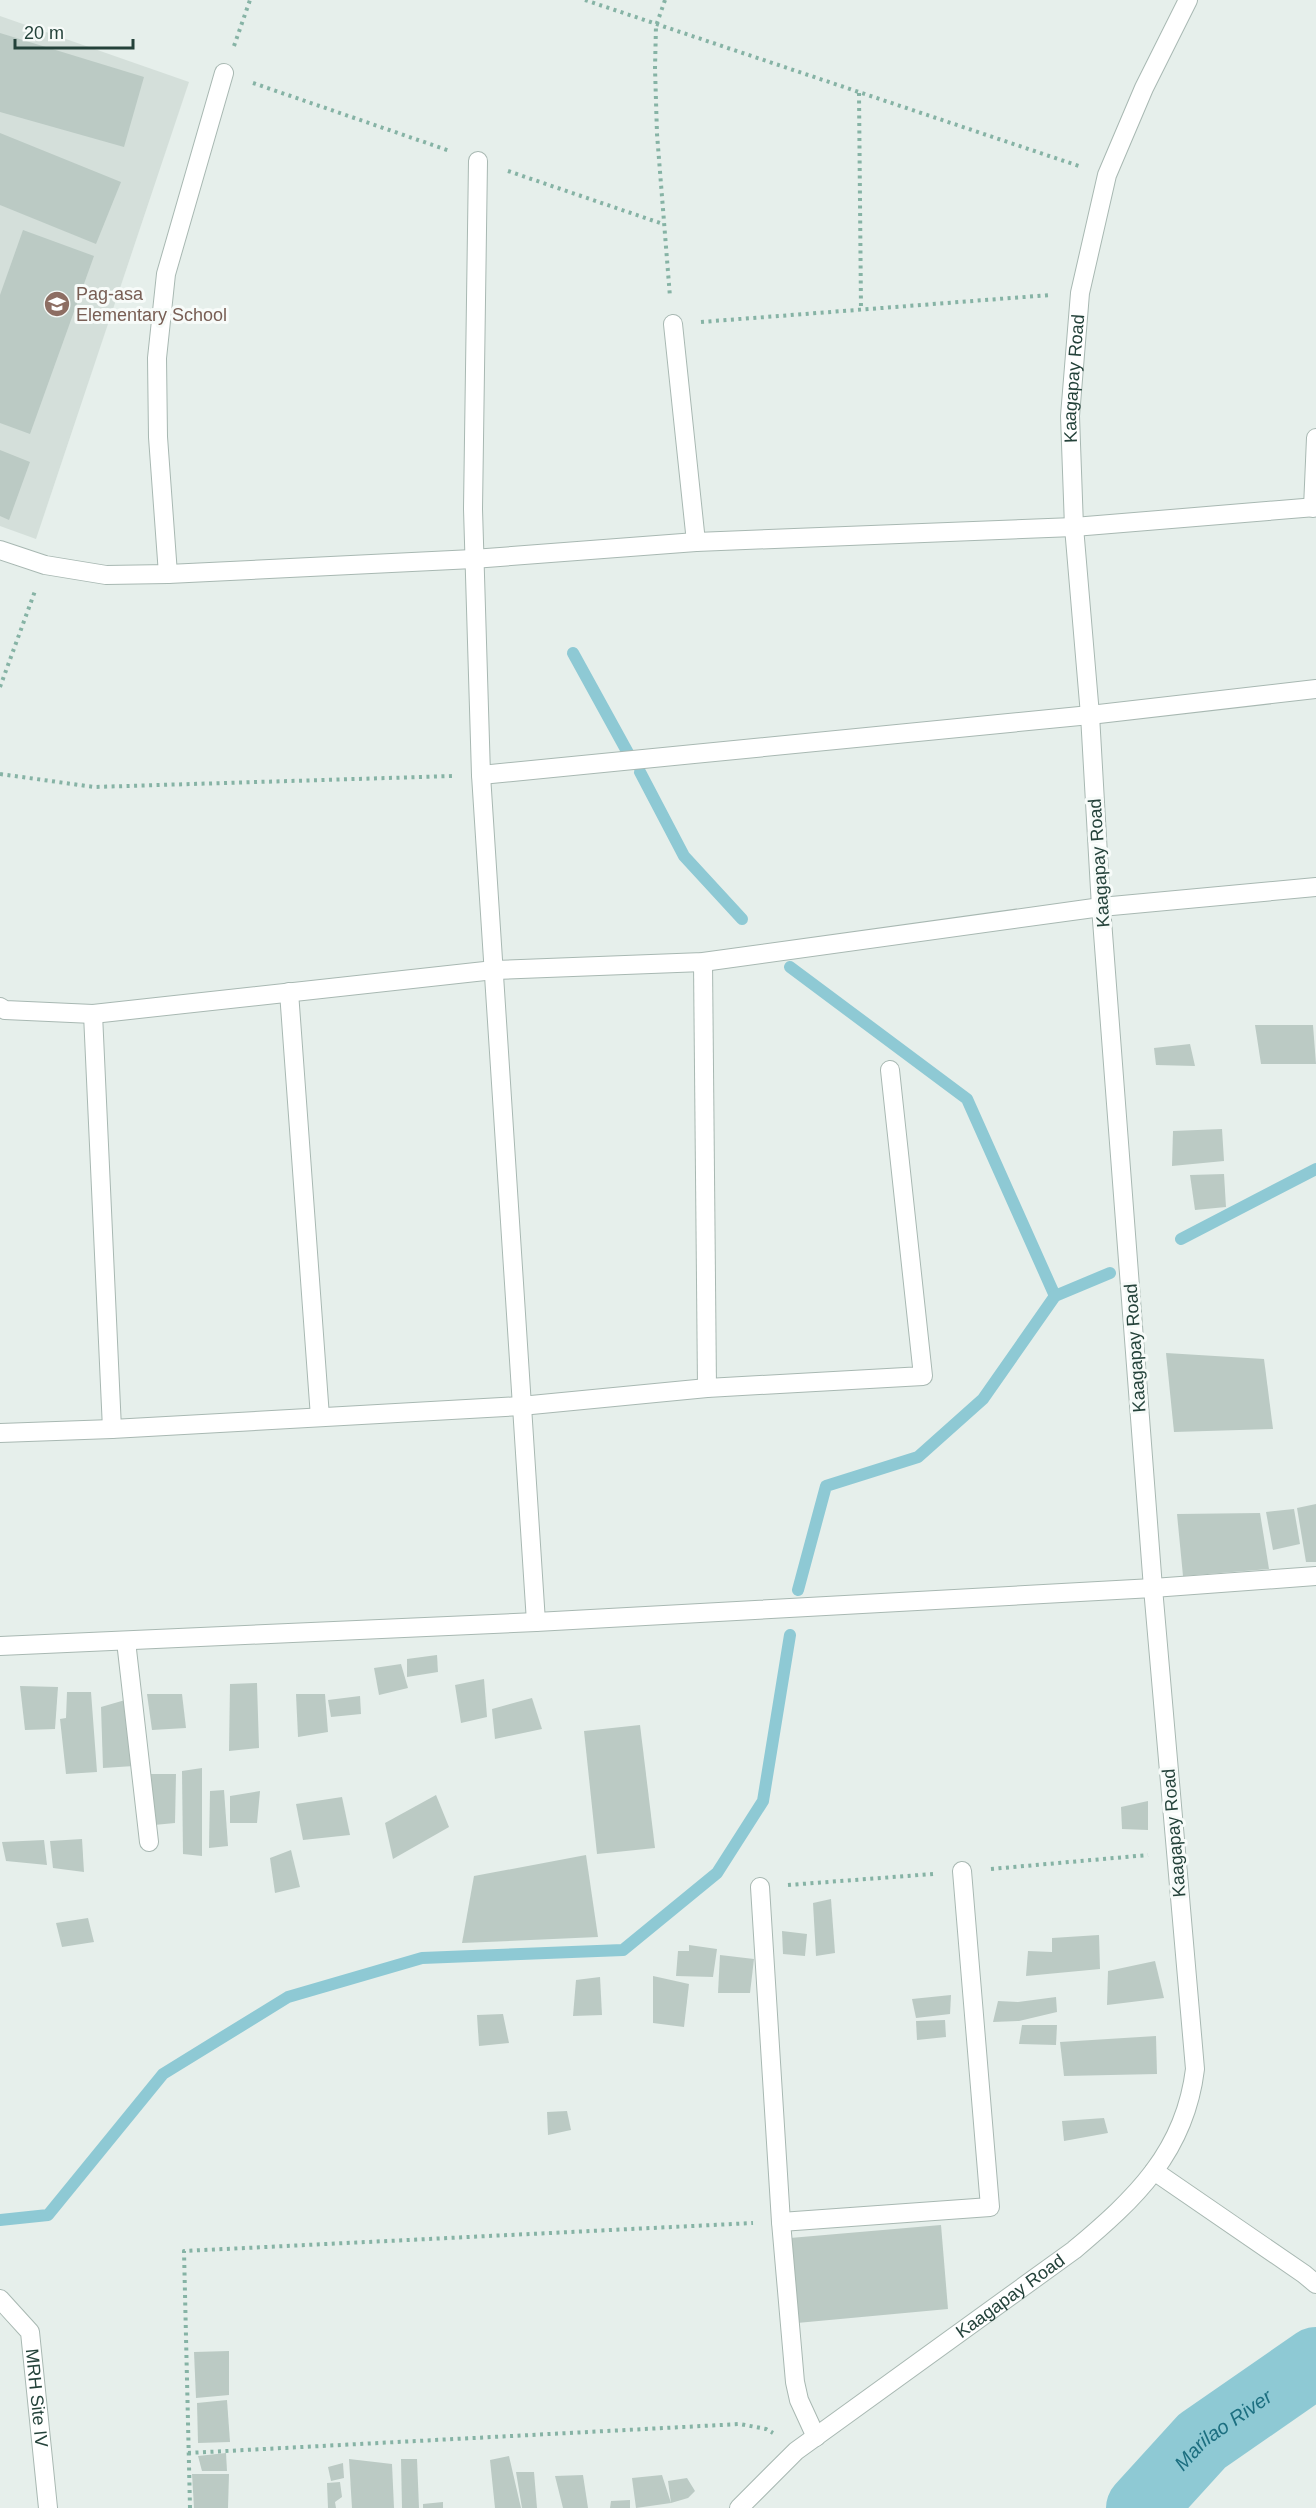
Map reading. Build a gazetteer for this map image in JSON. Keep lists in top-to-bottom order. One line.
{"streets":{"street":["Kaagapay Road","MRH Site IV"]},"water":["Marilao River"],"places":{"school or university":["Pag-asa Elementary School"]},"scale_bar":"20 m"}
